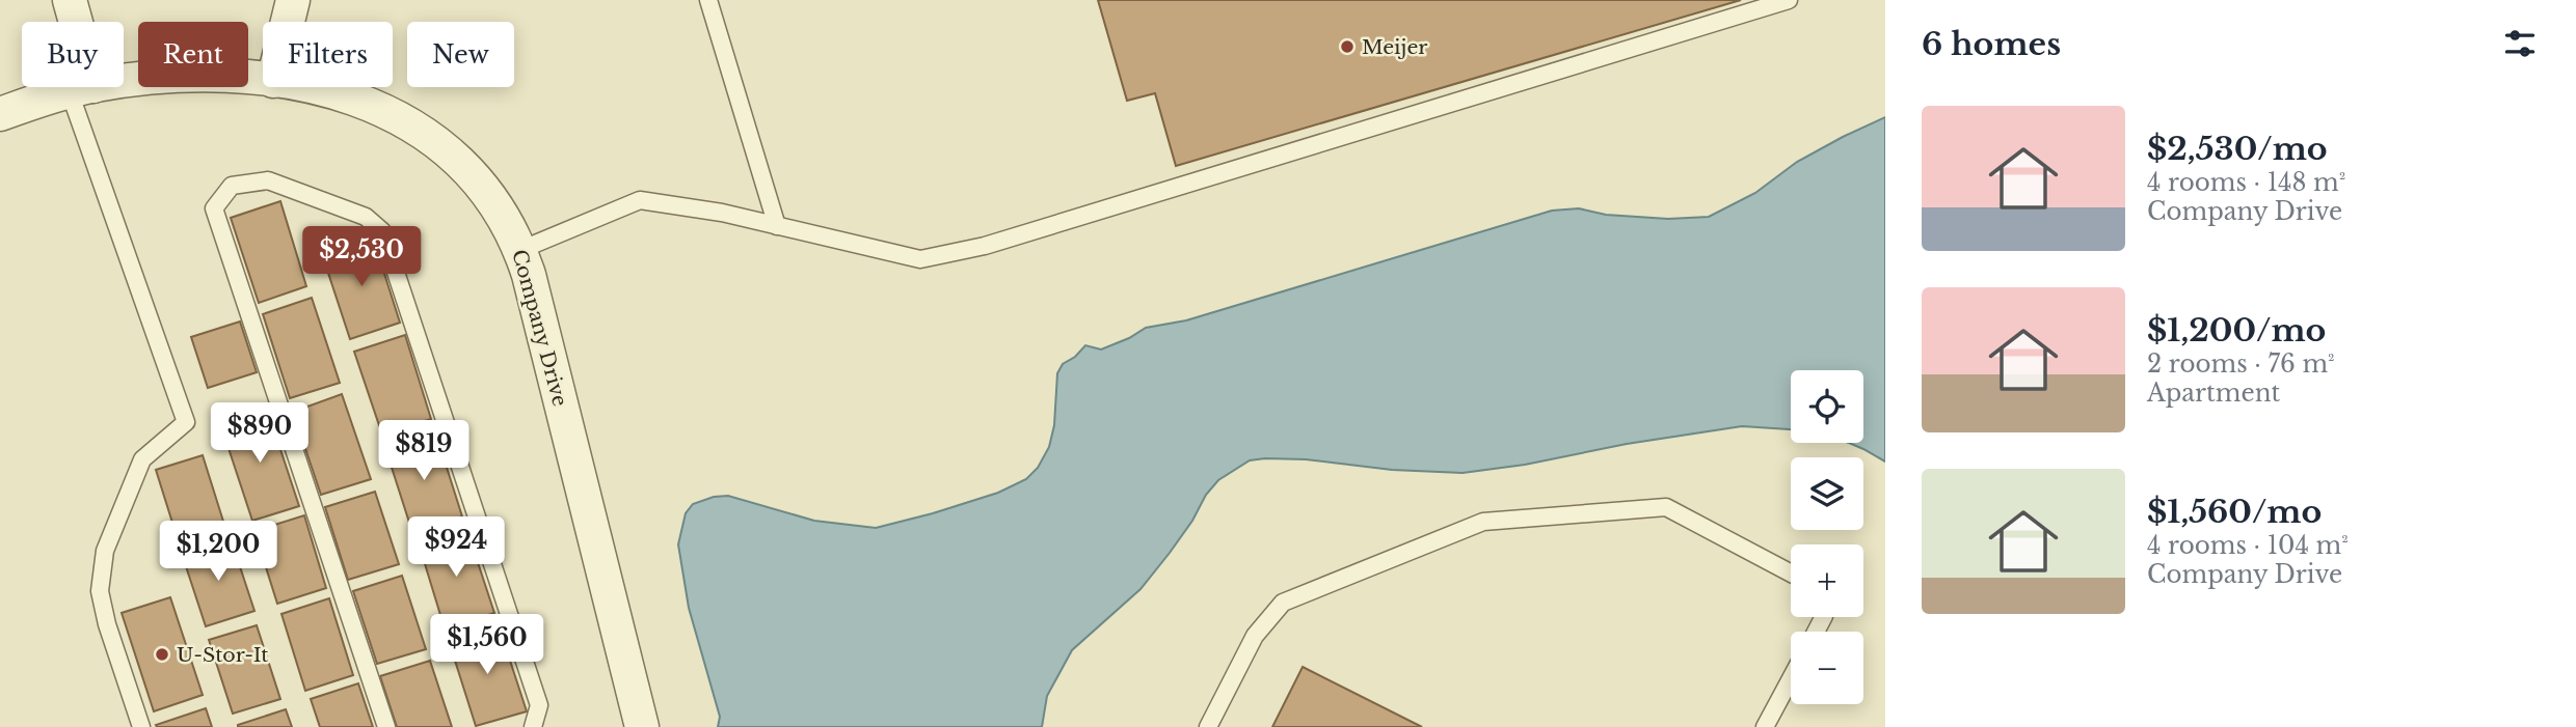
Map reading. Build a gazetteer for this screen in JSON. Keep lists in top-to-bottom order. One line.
{"streets":{"street":["Company Drive"]},"places":["Meijer","U-Stor-It"],"page":{"heading":"6 homes","chip":["Buy","Rent","Filters","New"],"list":[{"name":"$2,530/mo","note":"4 rooms · 148 m² · Company Drive"},{"name":"$1,200/mo","note":"2 rooms · 76 m² · Apartment"},{"name":"$1,560/mo","note":"4 rooms · 104 m² · Company Drive"}],"price":["$2,530","$890","$819","$924","$1,200","$1,560"],"map_buttons":["+","−"]}}
